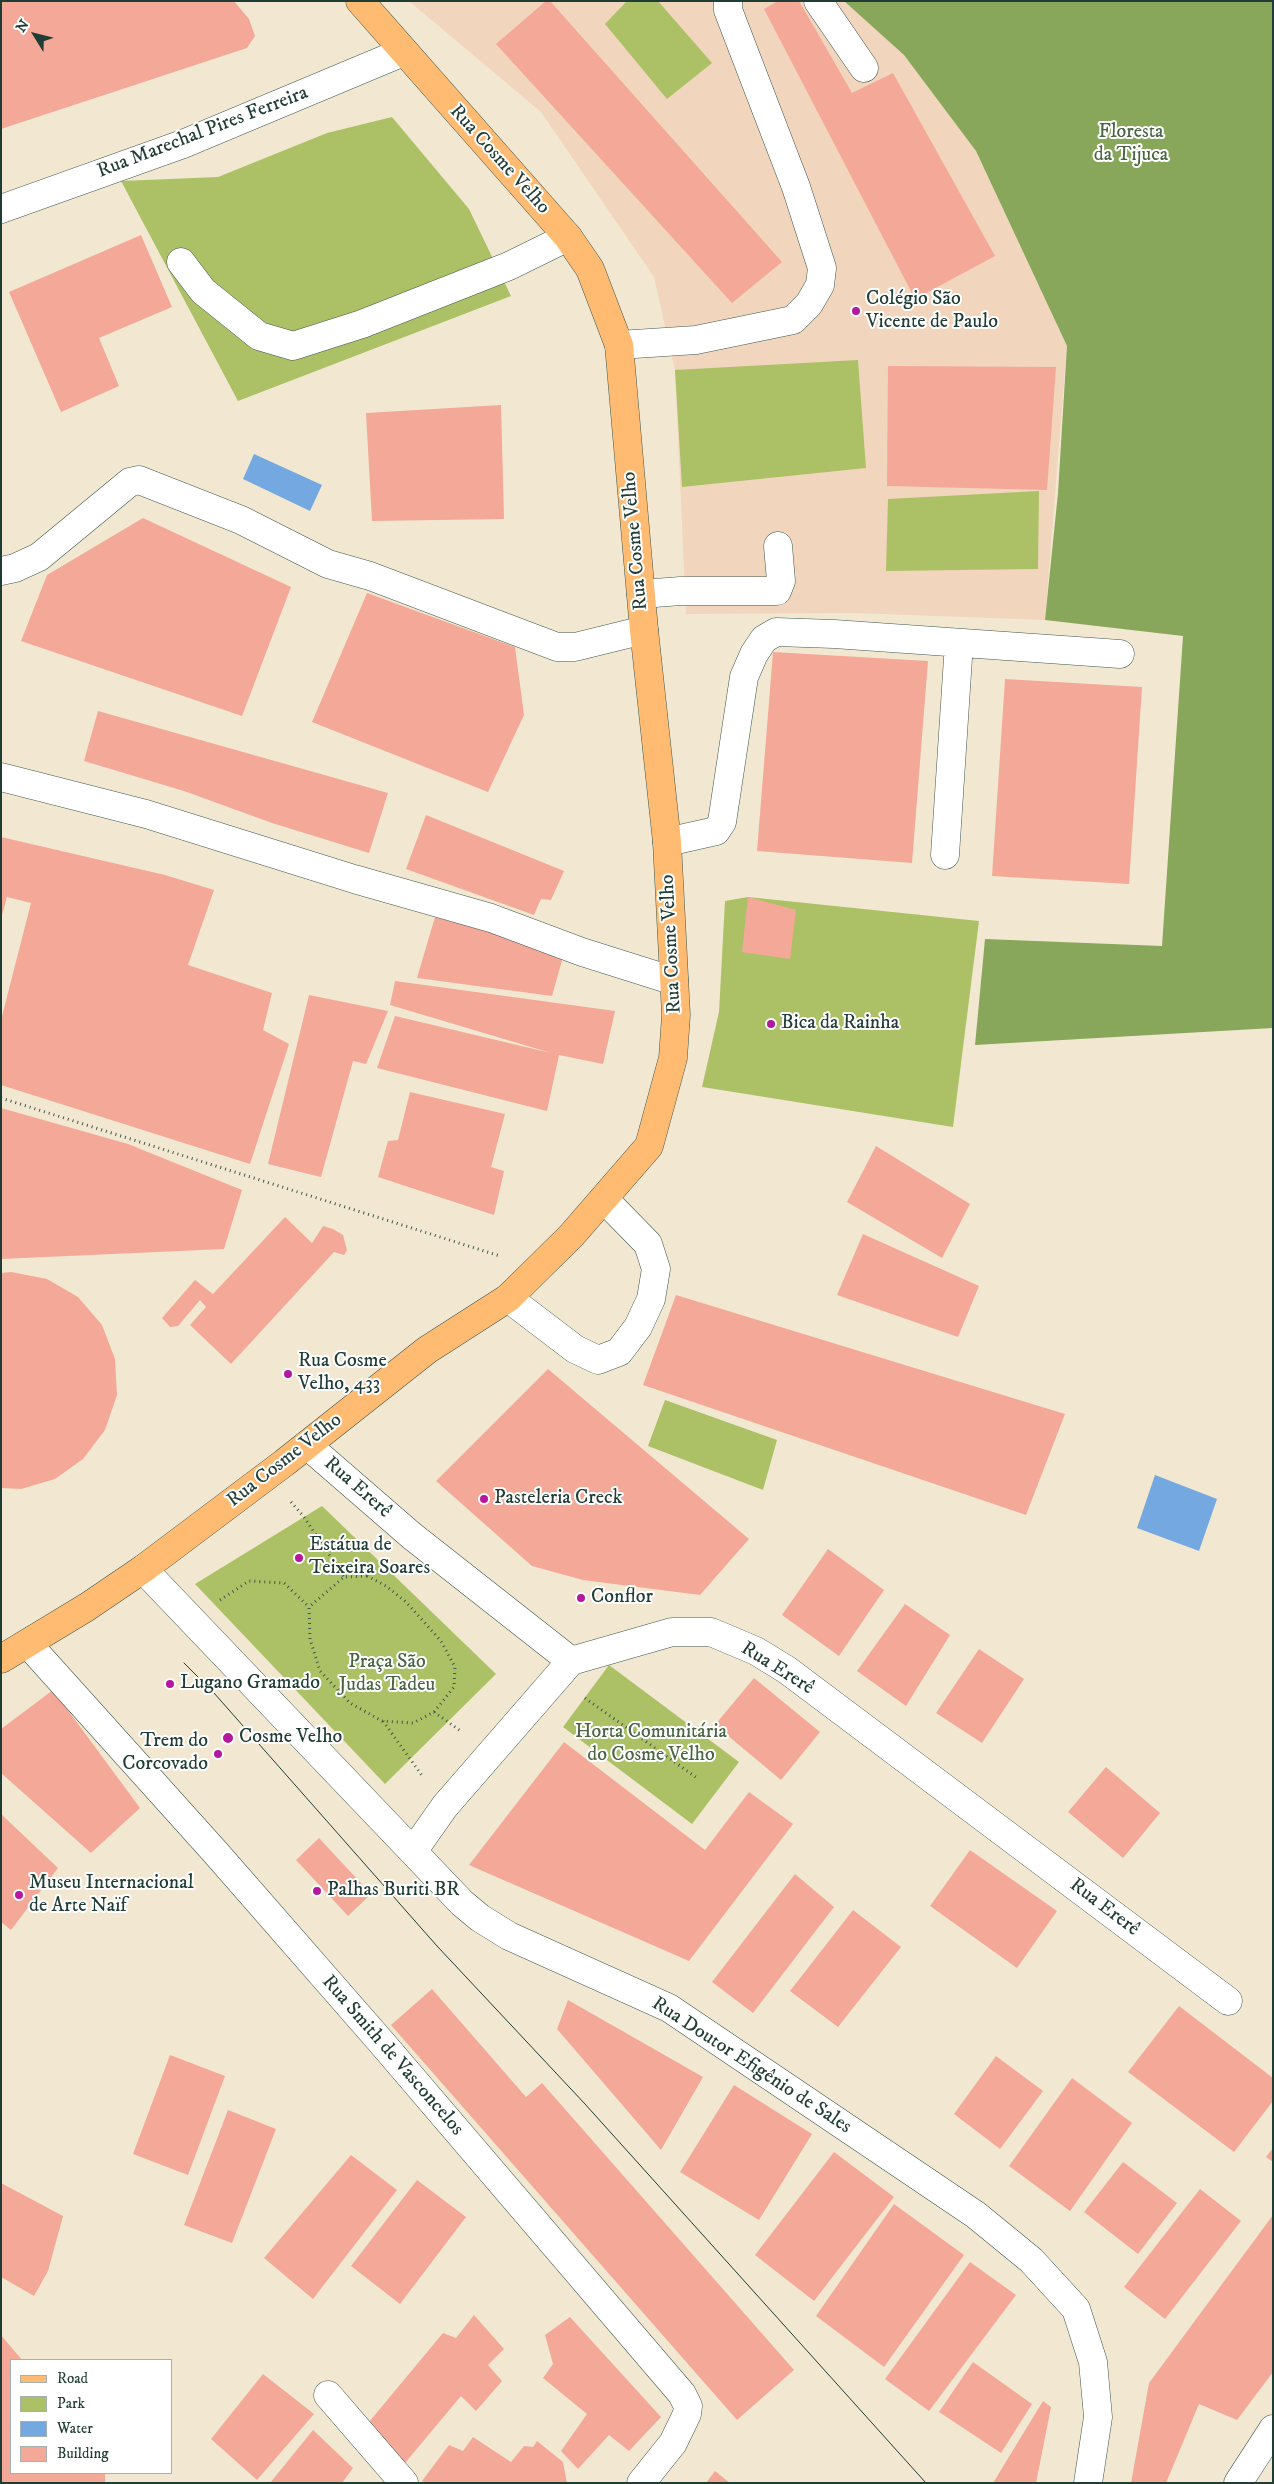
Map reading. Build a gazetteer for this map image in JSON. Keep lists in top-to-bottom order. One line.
{"streets":{"main road":["Rua Cosme Velho"],"street":["Rua Marechal Pires Ferreira","Rua Ererê","Rua Smith de Vasconcelos","Rua Doutor Efigênio de Sales"]},"crossings":[["Rua Marechal Pires Ferreira","Rua Cosme Velho"],["Rua Cosme Velho","Rua Ererê"],["Rua Cosme Velho","Rua Smith de Vasconcelos"],["Rua Cosme Velho","Rua Doutor Efigênio de Sales"]],"parks":["Floresta da Tijuca","Praça São Judas Tadeu","Horta Comunitária do Cosme Velho"],"places":["Colégio São Vicente de Paulo","Bica da Rainha","Rua Cosme Velho, 433","Pasteleria Creck","Estátua de Teixeira Soares","Conflor","Lugano Gramado","Cosme Velho","Trem do Corcovado","Palhas Buriti BR","Museu Internacional de Arte Naïf"],"legend":["Road","Park","Water","Building"],"north":"top left"}
